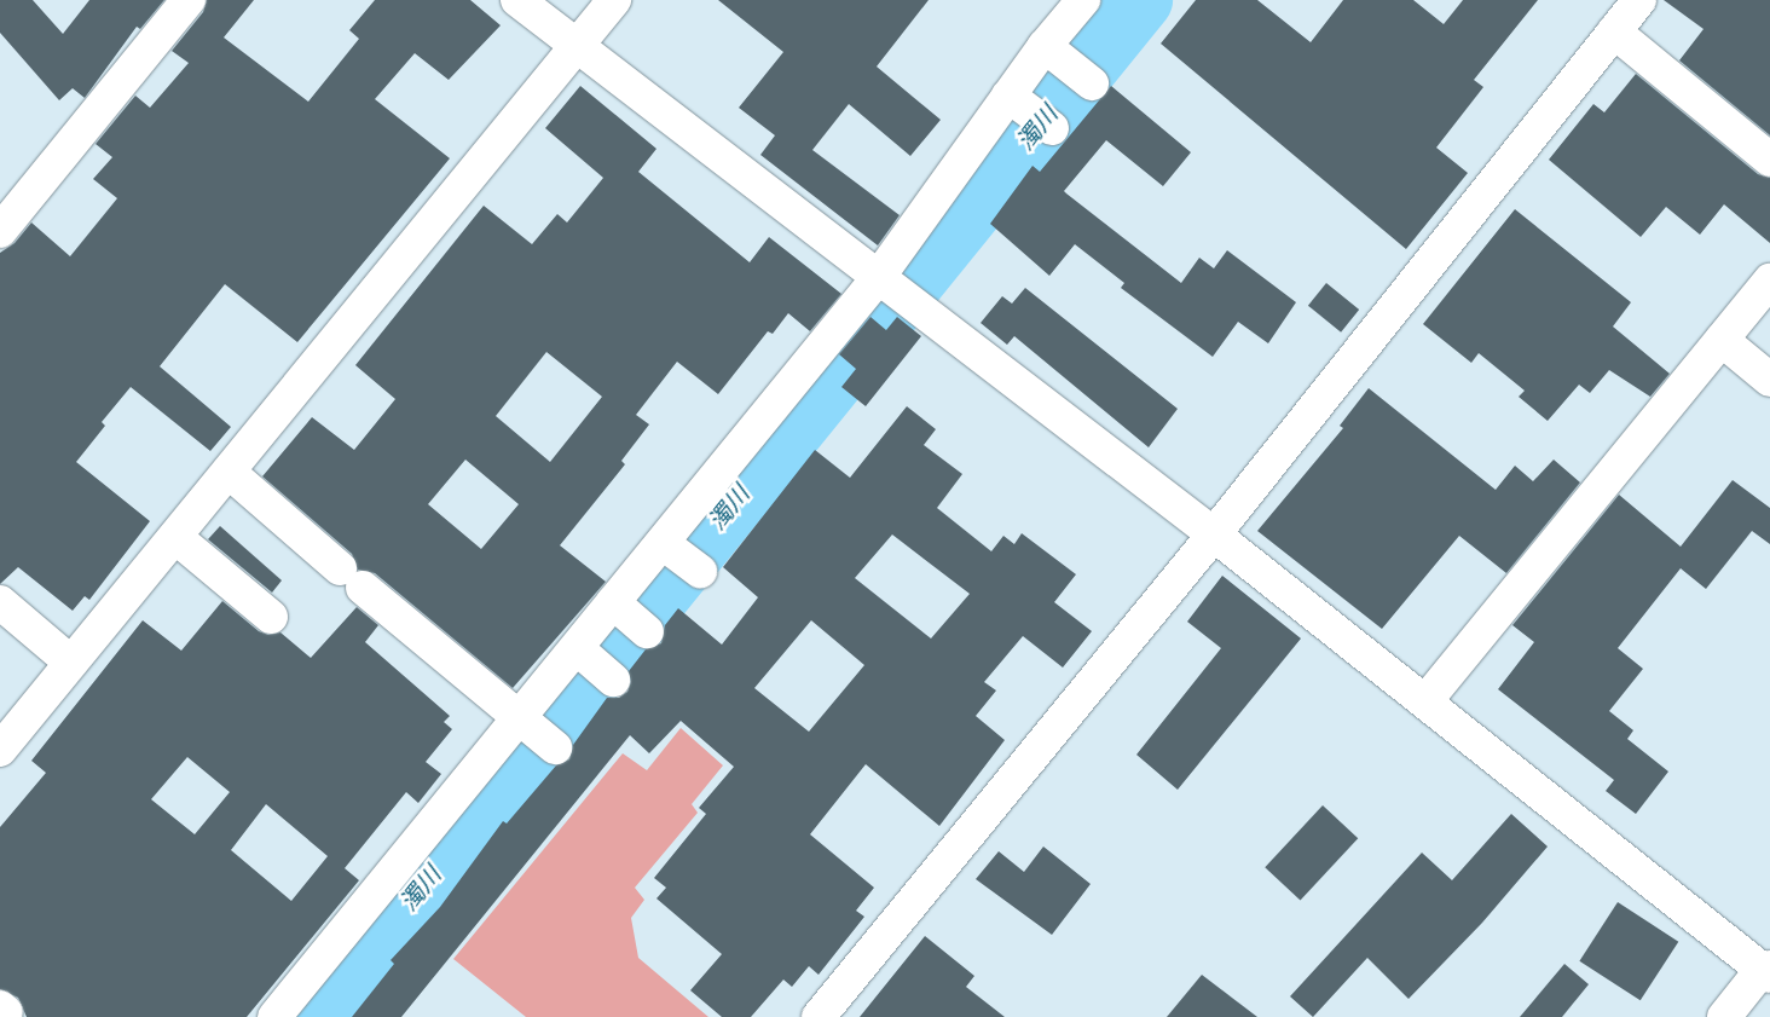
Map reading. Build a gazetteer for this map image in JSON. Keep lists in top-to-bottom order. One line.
{"water":["濁川"]}
